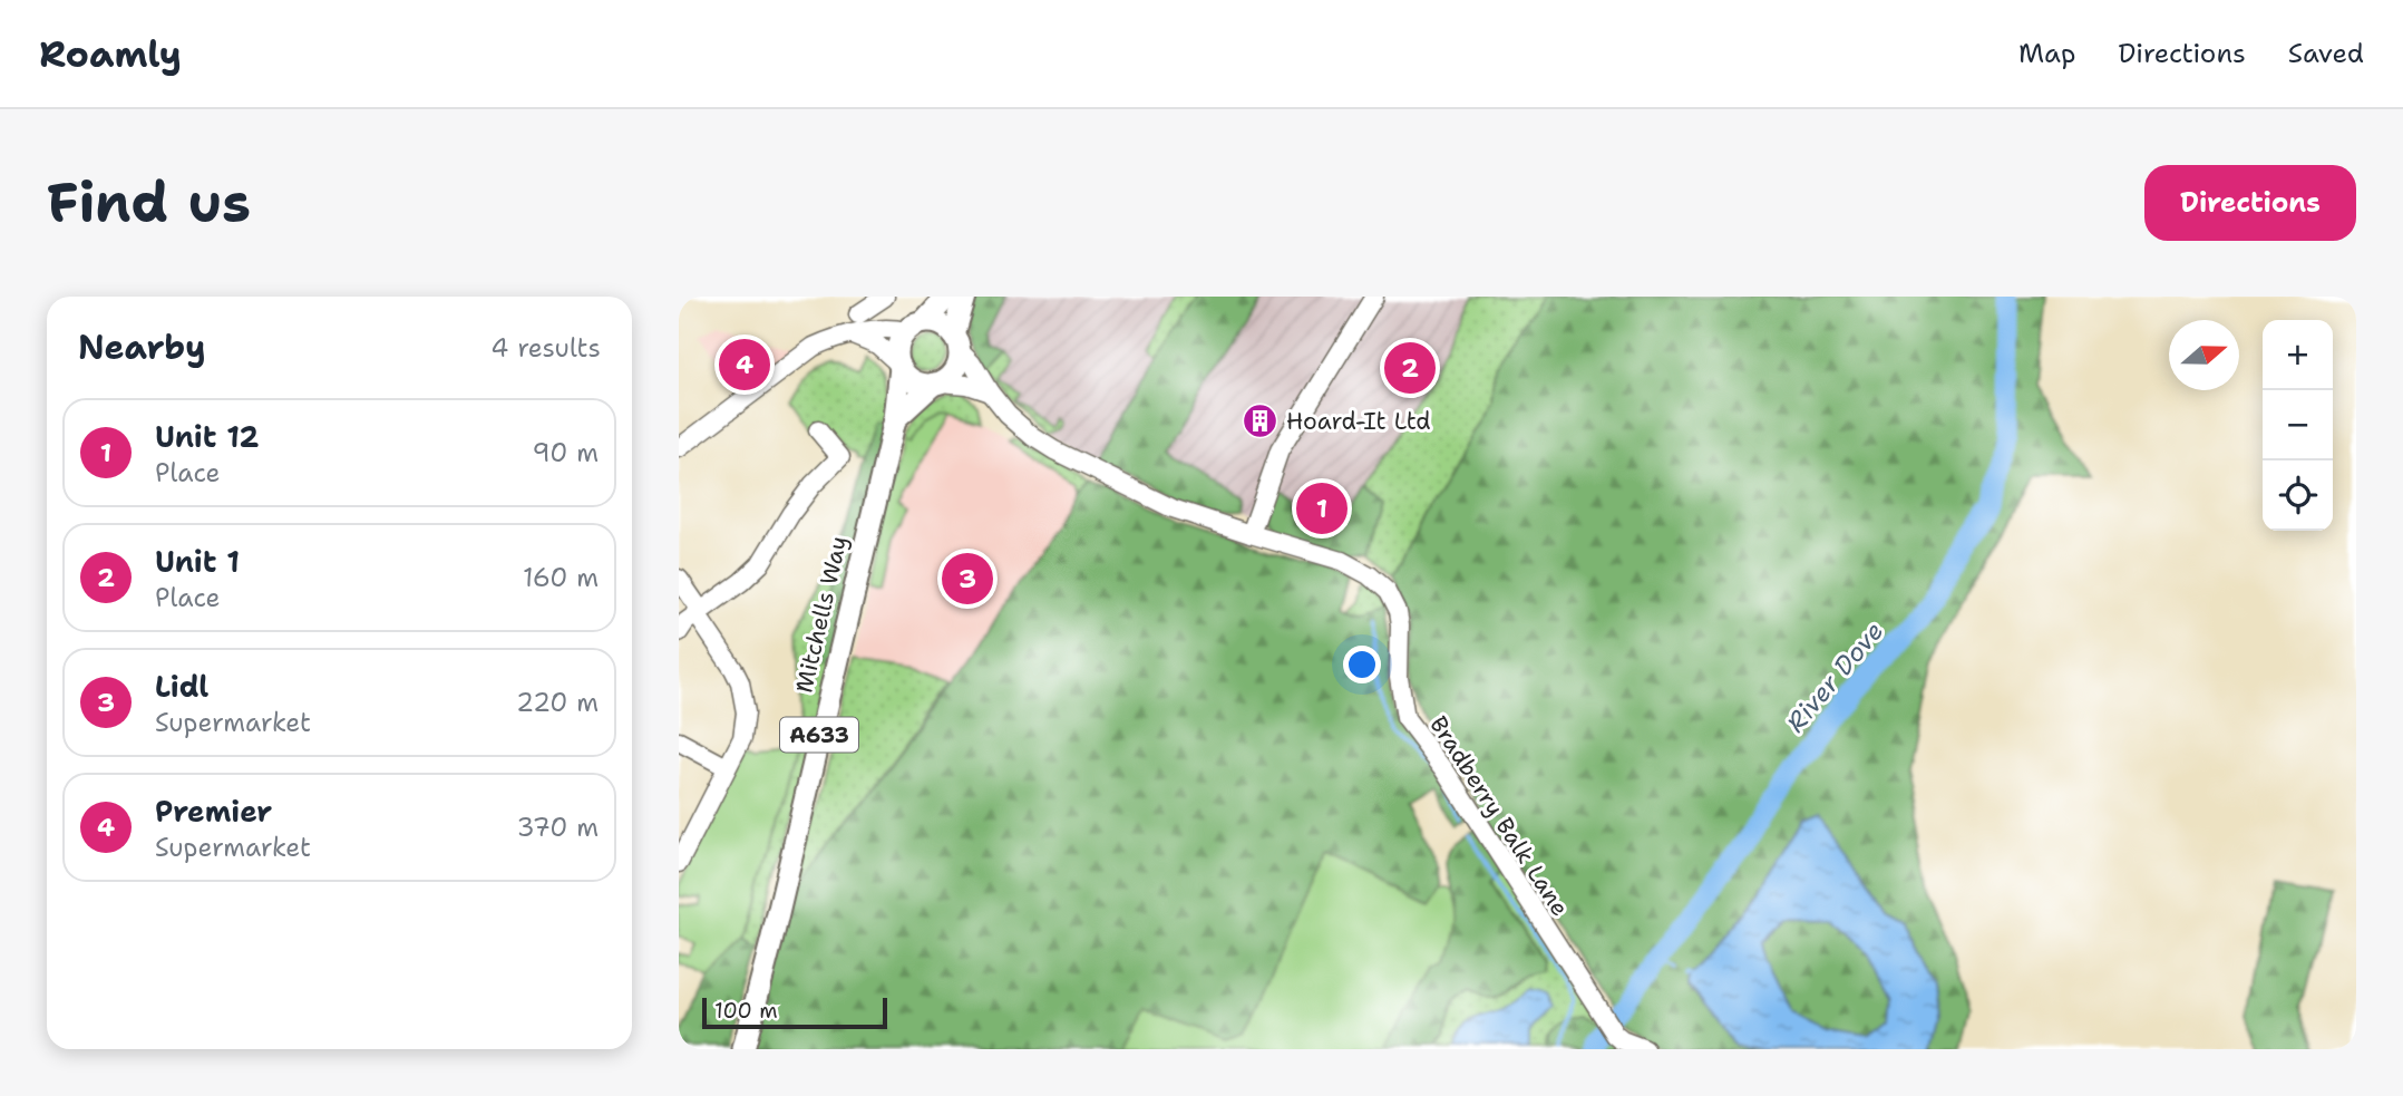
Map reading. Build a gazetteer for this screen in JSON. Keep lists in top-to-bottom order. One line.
{"streets":{"main road":["Mitchells Way","A633"],"street":["Bradberry Balk Lane"]},"crossings":[["Mitchells Way","Bradberry Balk Lane"]],"water":["River Dove"],"places":{"building":["Hoard-It Ltd"]},"scale_bar":"100 m","north":"right","page":{"header":"Roamly","nav":["Map","Directions","Saved"],"buttons":"Directions","title":"Find us","heading":["Nearby","4 results"],"map_buttons":["+","−"],"pins":["4","2","1","3"],"list":[{"mark":"1","name":"Unit 12","note":"Place","value":"90 m"},{"mark":"2","name":"Unit 1","note":"Place","value":"160 m"},{"mark":"3","name":"Lidl","note":"Supermarket","value":"220 m"},{"mark":"4","name":"Premier","note":"Supermarket","value":"370 m"}],"scale":"100 m"}}
